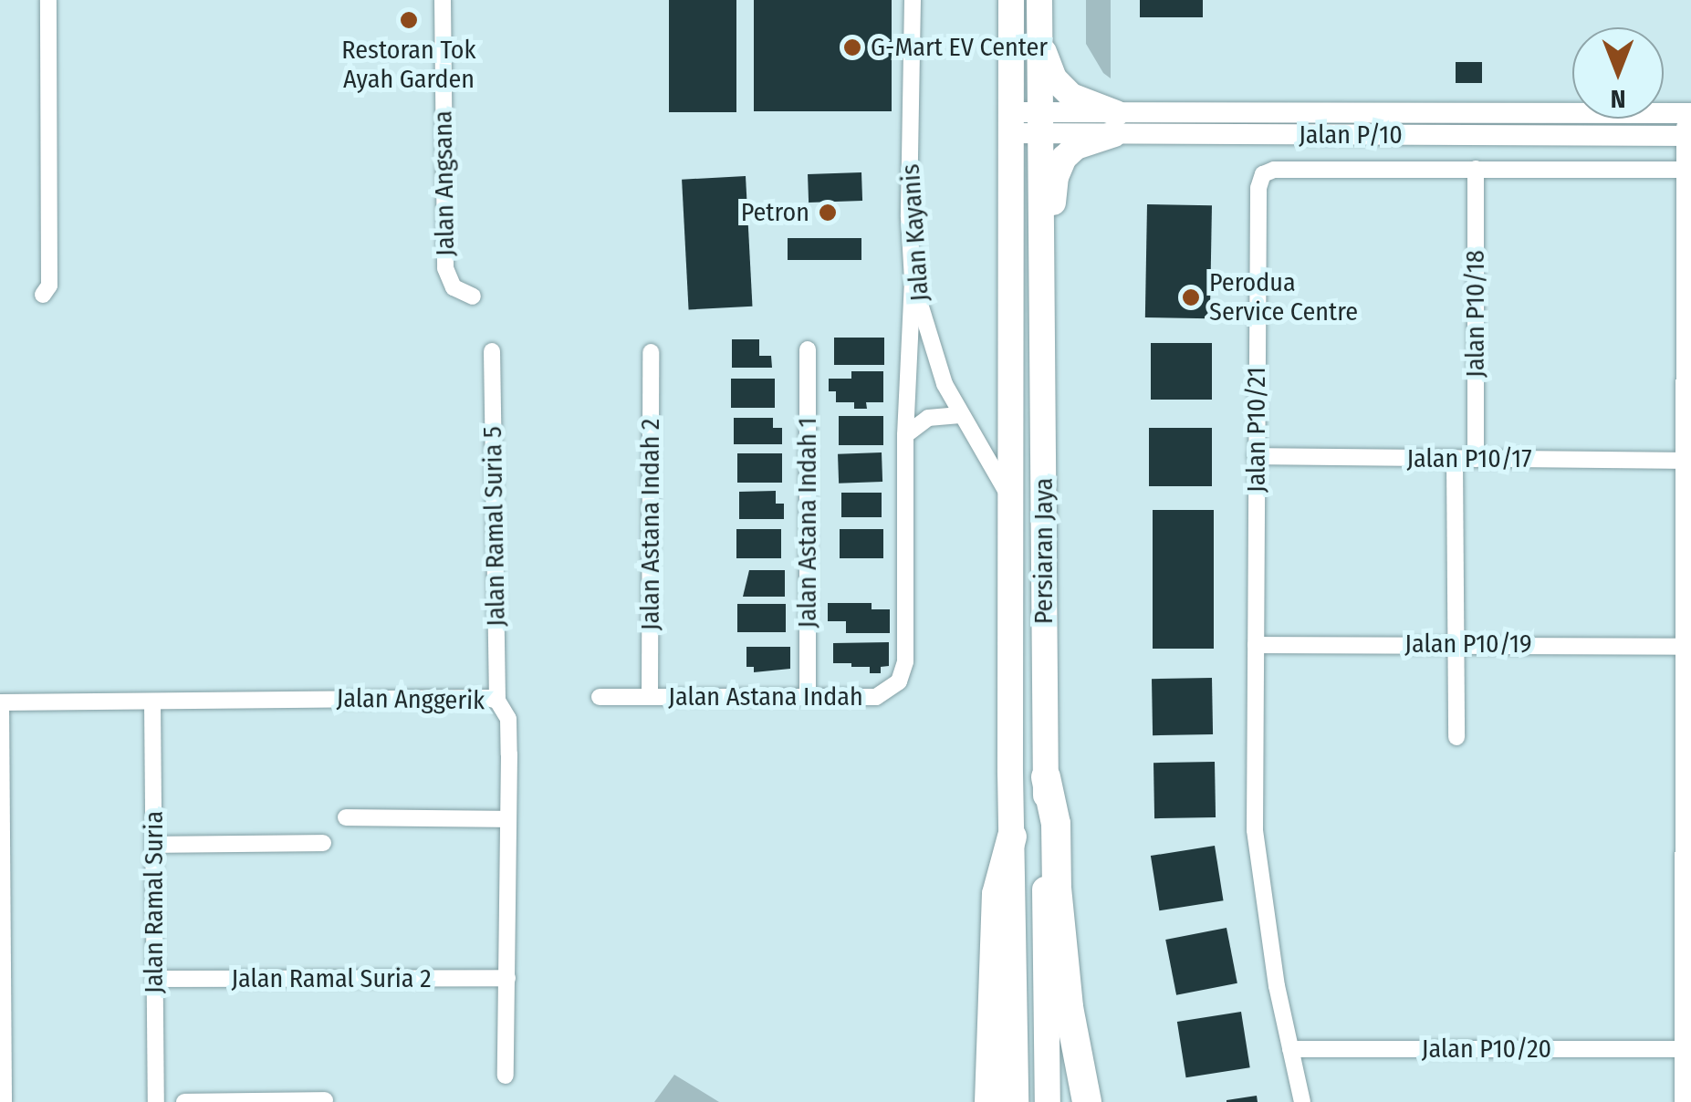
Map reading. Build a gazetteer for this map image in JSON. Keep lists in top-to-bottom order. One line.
{"streets":{"main road":["Persiaran Jaya"],"street":["Jalan P/10","Jalan Angsana","Jalan Kayanis","Jalan P10/18","Jalan P10/21","Jalan P10/17","Jalan Astana Indah 1","Jalan Astana Indah 2","Jalan Ramal Suria 5","Jalan P10/19","Jalan Astana Indah","Jalan Anggerik","Jalan Ramal Suria","Jalan Ramal Suria 2","Jalan P10/20"]},"crossings":[["Jalan P/10","Persiaran Jaya"],["Jalan Kayanis","Persiaran Jaya"],["Jalan Kayanis","Jalan Astana Indah"],["Jalan P10/18","Jalan P10/21"],["Jalan P10/18","Jalan P10/17"],["Jalan P10/21","Jalan P10/17"],["Jalan P10/21","Jalan P10/19"],["Jalan P10/21","Jalan P10/20"],["Jalan Astana Indah 1","Jalan Astana Indah"],["Jalan Astana Indah 2","Jalan Astana Indah"],["Jalan Ramal Suria 5","Jalan Anggerik"],["Jalan Anggerik","Jalan Ramal Suria"],["Jalan Anggerik","Jalan Ramal Suria 2"],["Jalan Ramal Suria","Jalan Ramal Suria 2"]],"places":["Restoran Tok Ayah Garden","G-Mart EV Center","Petron","Perodua Service Centre"],"north":"bottom"}
